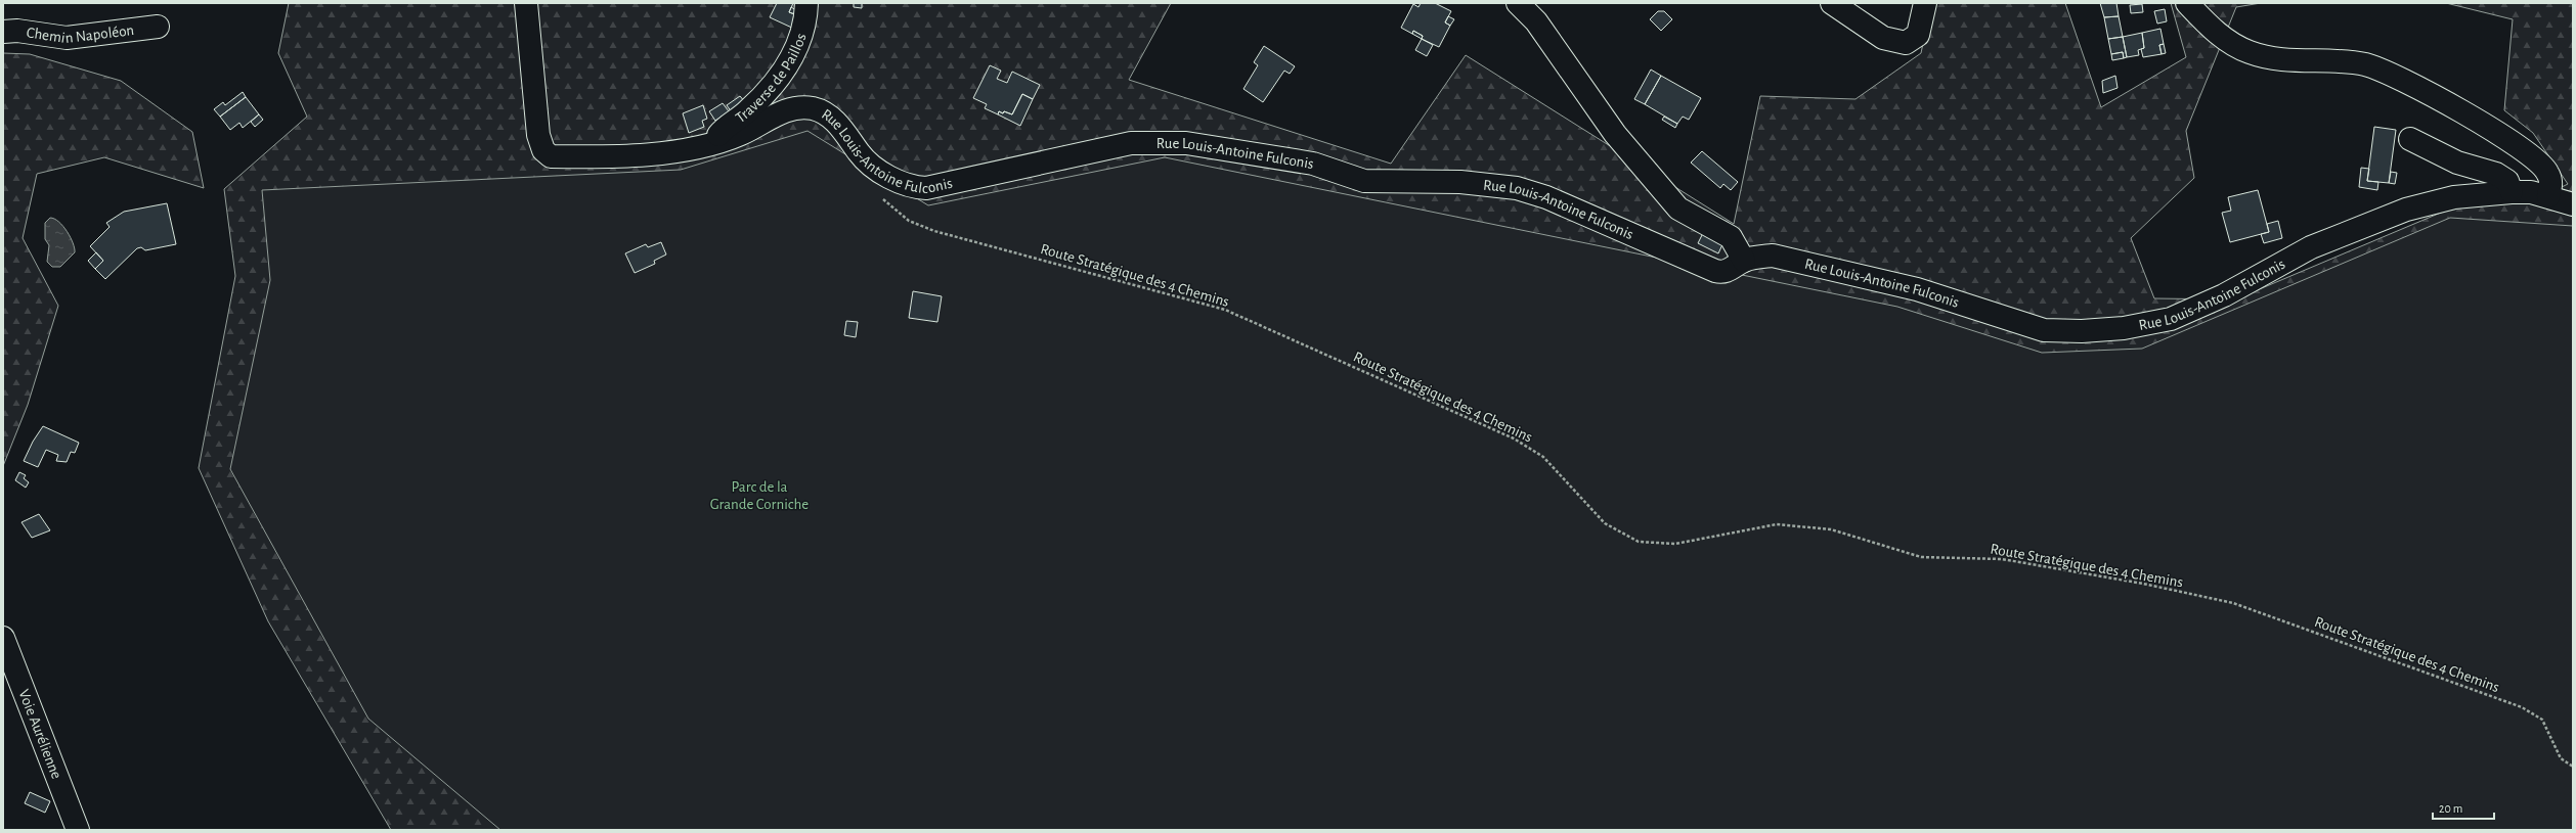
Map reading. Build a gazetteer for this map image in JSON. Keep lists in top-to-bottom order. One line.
{"streets":{"street":["Chemin Napoléon","Traverse de Paillos","Rue Louis-Antoine Fulconis","Voie Aurélienne"],"path":["Route Stratégique des 4 Chemins"]},"crossings":[["Traverse de Paillos","Rue Louis-Antoine Fulconis"]],"parks":["Parc de la Grande Corniche"],"scale_bar":"20 m"}
